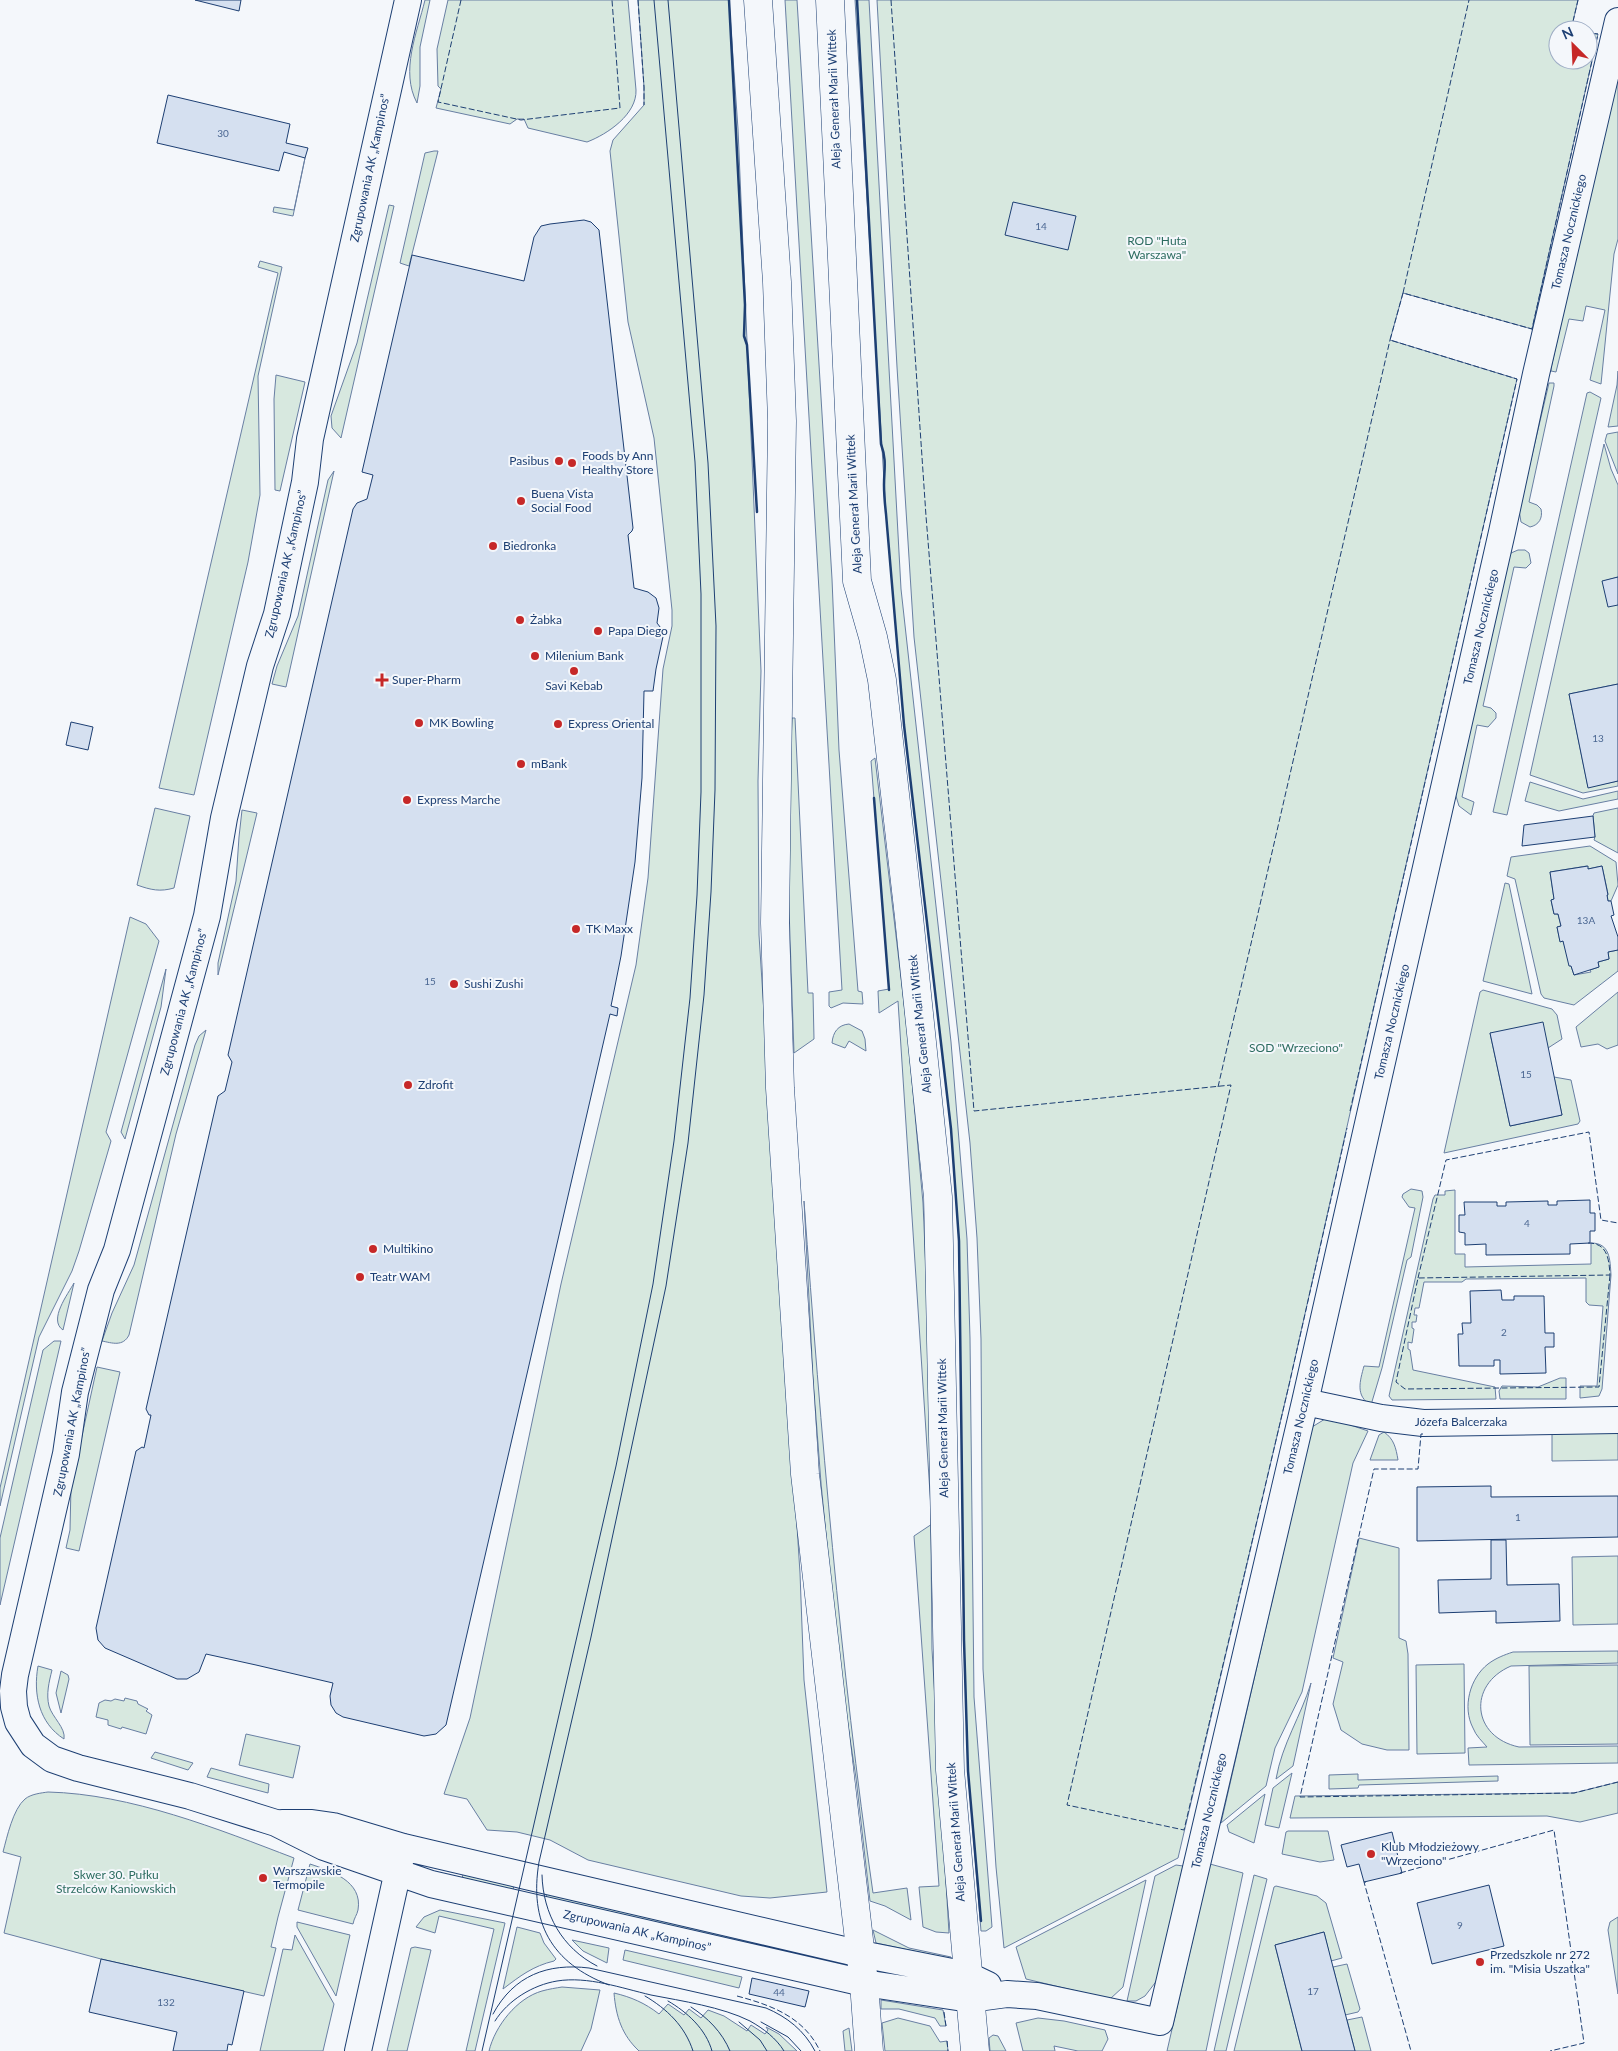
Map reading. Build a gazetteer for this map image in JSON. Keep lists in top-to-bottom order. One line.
{"streets":{"main road":["Aleja Generał Marii Wittek"],"street":["Zgrupowania AK „Kampinos”","Tomasza Nocznickiego","Józefa Balcerzaka"]},"crossings":[["Aleja Generał Marii Wittek","Zgrupowania AK „Kampinos”"],["Zgrupowania AK „Kampinos”","Tomasza Nocznickiego"],["Tomasza Nocznickiego","Józefa Balcerzaka"]],"parks":["ROD \"Huta Warszawa\"","SOD \"Wrzeciono\"","Skwer 30. Pułku Strzelców Kaniowskich"],"places":{"other":["Pasibus","Foods by Ann Healthy Store","Buena Vista Social Food","Biedronka","Żabka","Papa Diego","Milenium Bank","Savi Kebab","MK Bowling","Express Oriental","mBank","Express Marche","TK Maxx","Sushi Zushi","Zdrofit","Multikino","Teatr WAM","Klub Młodzieżowy \"Wrzeciono\"","Warszawskie Termopile","Przedszkole nr 272 im. \"Misia Uszatka\""],"health":["Super-Pharm"]},"house_numbers":["30","14","13","13A","15","15","4","2","1","9","17","44","132"],"north":"top left"}
